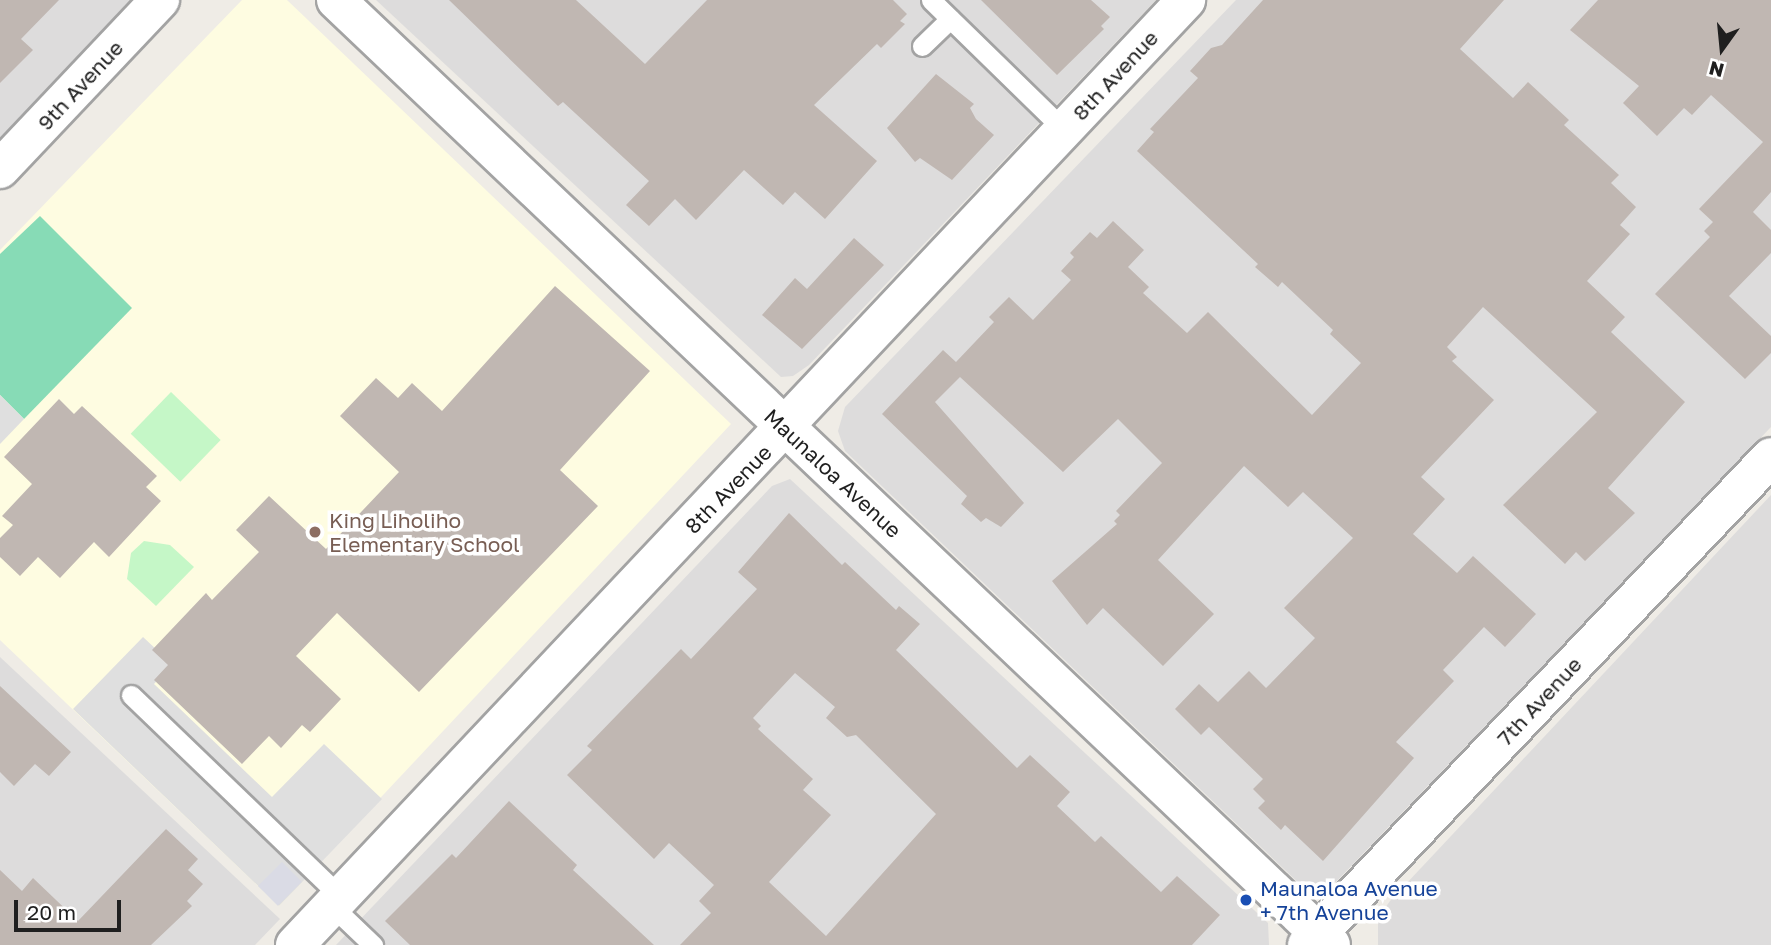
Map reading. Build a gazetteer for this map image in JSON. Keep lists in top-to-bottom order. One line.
{"streets":{"street":["8th Avenue","9th Avenue","Maunaloa Avenue","7th Avenue"]},"crossings":[["8th Avenue","Maunaloa Avenue"],["Maunaloa Avenue","7th Avenue"]],"places":["King Liholiho Elementary School","Maunaloa Avenue + 7th Avenue"],"scale_bar":"20 m","north":"bottom"}
